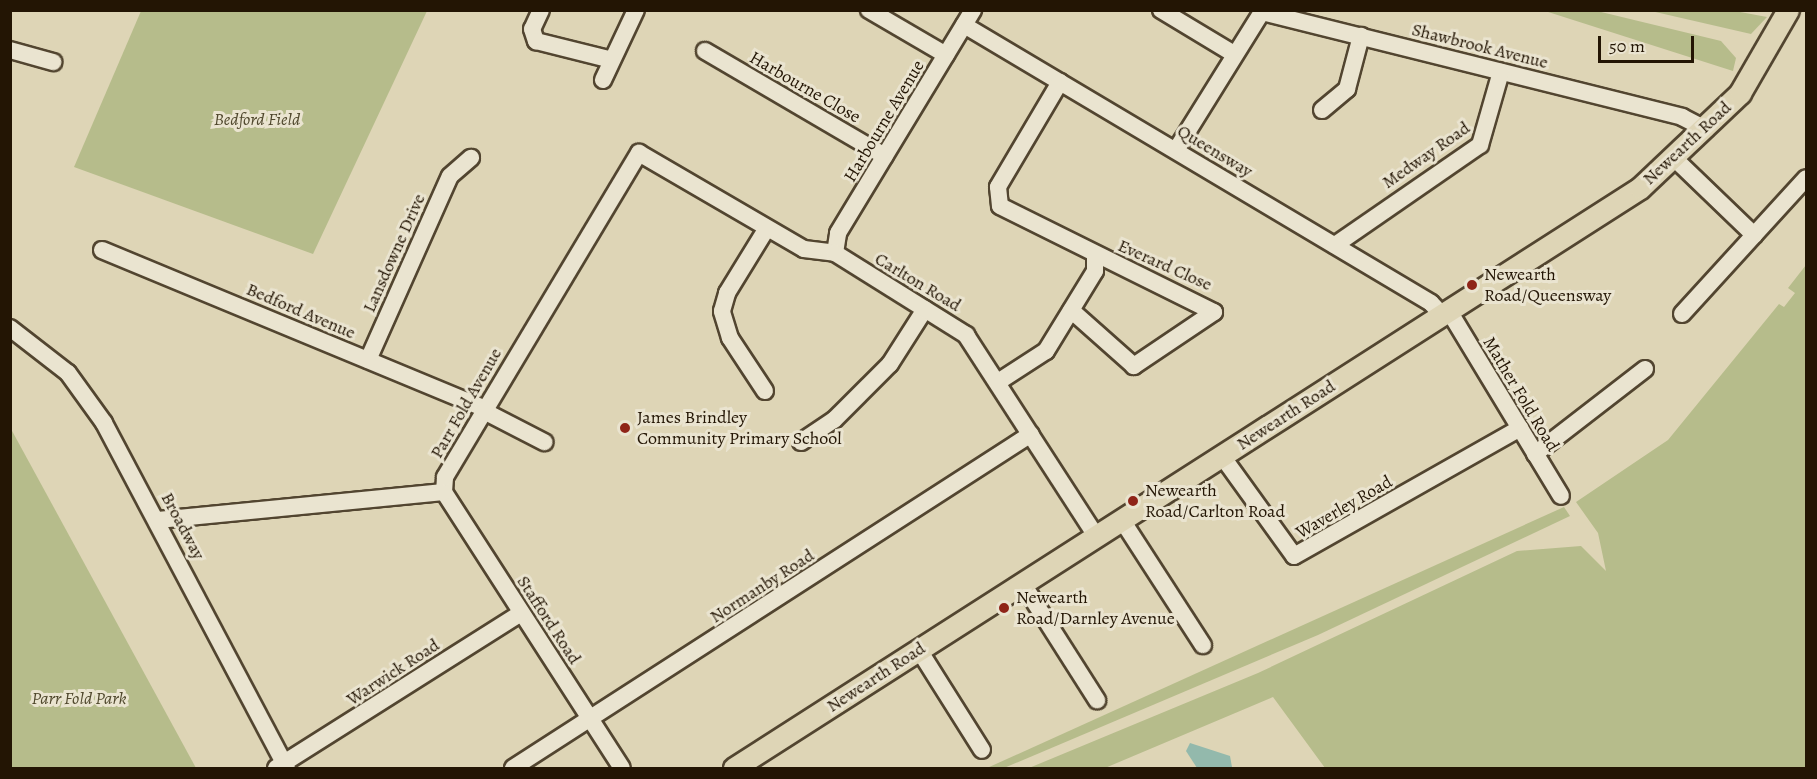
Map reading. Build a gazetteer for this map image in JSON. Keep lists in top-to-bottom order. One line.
{"streets":{"main road":["Newearth Road"],"street":["Shawbrook Avenue","Harbourne Close","Harbourne Avenue","Queensway","Medway Road","Lansdowne Drive","Everard Close","Carlton Road","Bedford Avenue","Mather Fold Road","Parr Fold Avenue","Waverley Road","Broadway","Normanby Road","Stafford Road","Warwick Road"]},"crossings":[["Shawbrook Avenue","Newearth Road"],["Shawbrook Avenue","Queensway"],["Shawbrook Avenue","Medway Road"],["Harbourne Close","Harbourne Avenue"],["Harbourne Avenue","Queensway"],["Harbourne Avenue","Carlton Road"],["Newearth Road","Queensway"],["Newearth Road","Carlton Road"],["Newearth Road","Mather Fold Road"],["Newearth Road","Waverley Road"],["Queensway","Medway Road"],["Queensway","Everard Close"],["Queensway","Mather Fold Road"],["Lansdowne Drive","Bedford Avenue"],["Everard Close","Carlton Road"],["Carlton Road","Parr Fold Avenue"],["Carlton Road","Normanby Road"],["Bedford Avenue","Parr Fold Avenue"],["Mather Fold Road","Waverley Road"],["Parr Fold Avenue","Stafford Road"],["Broadway","Warwick Road"],["Normanby Road","Stafford Road"],["Stafford Road","Warwick Road"]],"parks":["Bedford Field","Parr Fold Park"],"places":["Newearth Road/Queensway","James Brindley Community Primary School","Newearth Road/Carlton Road","Newearth Road/Darnley Avenue"],"scale_bar":"50 m"}
